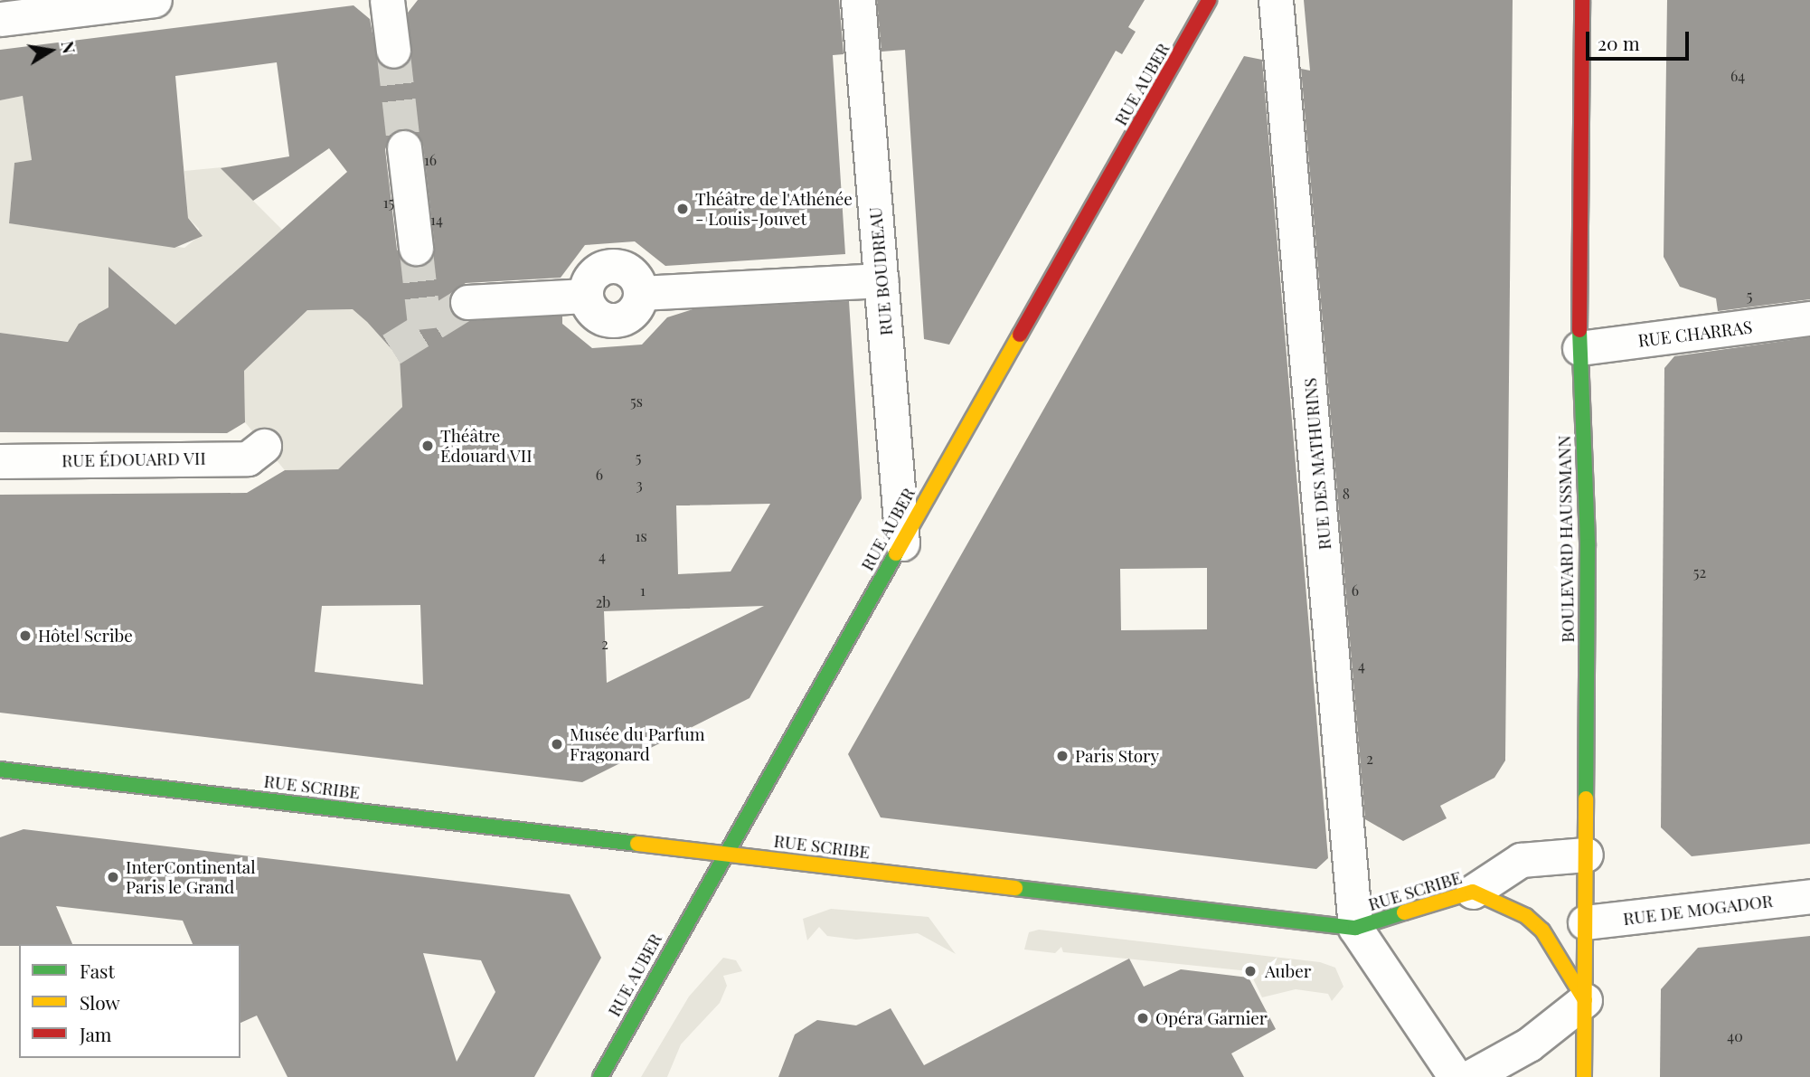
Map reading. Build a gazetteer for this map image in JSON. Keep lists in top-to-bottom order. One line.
{"streets":{"main road":["RUE AUBER","BOULEVARD HAUSSMANN","RUE SCRIBE"],"street":["RUE BOUDREAU","RUE CHARRAS","RUE ÉDOUARD VII","RUE DES MATHURINS","RUE DE MOGADOR"]},"crossings":[["RUE AUBER","RUE BOUDREAU"],["RUE AUBER","RUE SCRIBE"],["RUE CHARRAS","BOULEVARD HAUSSMANN"],["RUE DES MATHURINS","RUE SCRIBE"],["BOULEVARD HAUSSMANN","RUE SCRIBE"],["BOULEVARD HAUSSMANN","RUE DE MOGADOR"]],"places":["Théâtre de l'Athénée - Louis-Jouvet","Théâtre Édouard VII","Hôtel Scribe","Musée du Parfum Fragonard","Paris Story","InterContinental Paris le Grand","Auber","Opéra Garnier"],"house_numbers":["64","16","15","14","5","5s","5","6","3","8","1s","4","52","1","6","2b","2","4","2","40"],"legend":["Fast","Slow","Jam"],"scale_bar":"20 m","north":"right"}
